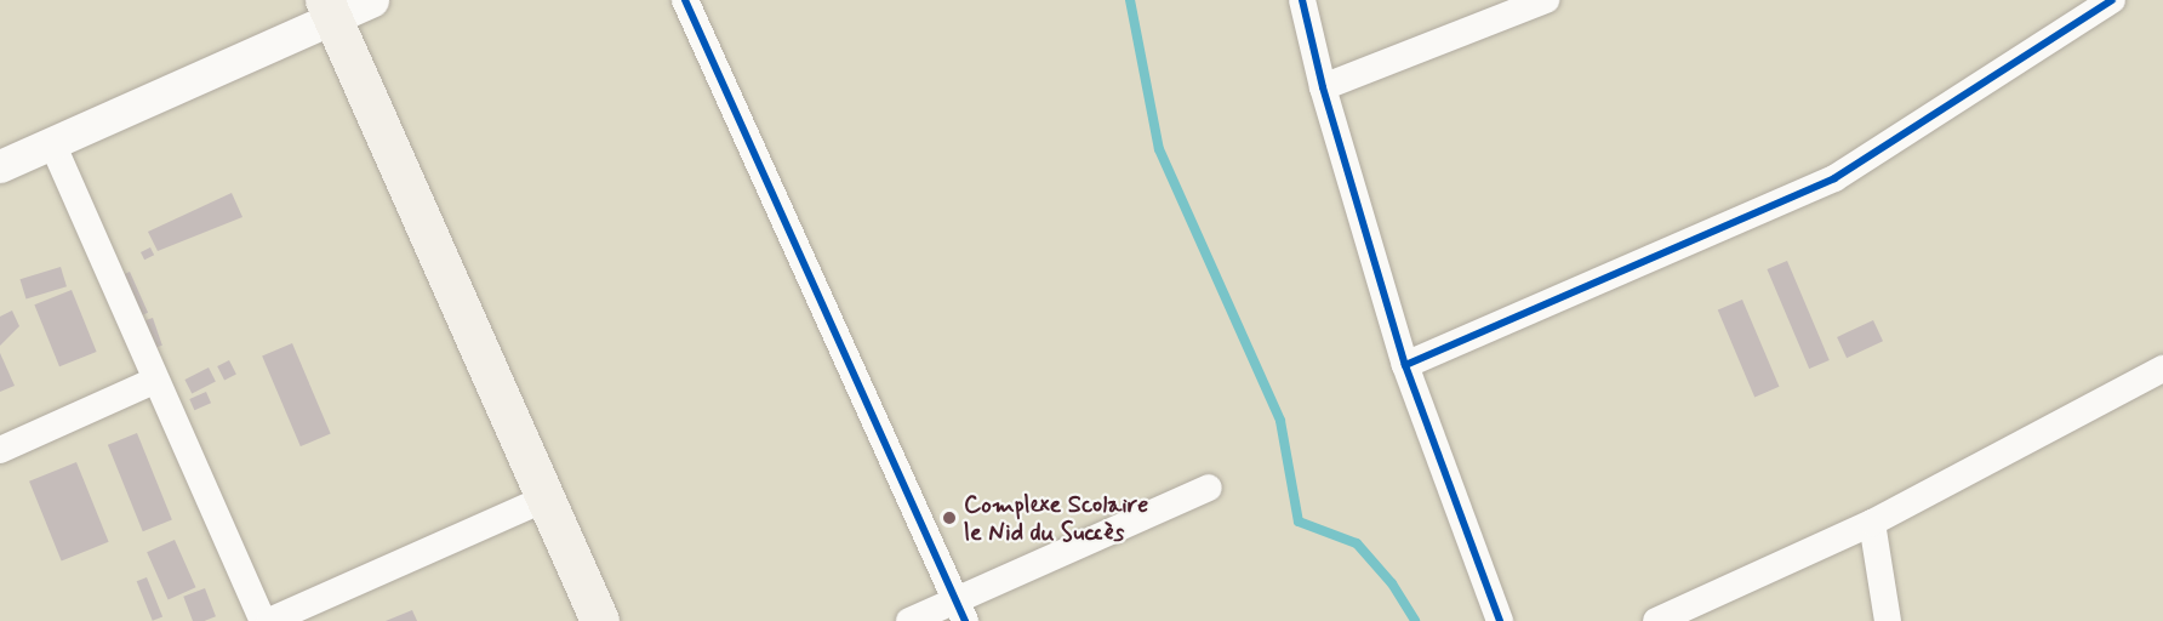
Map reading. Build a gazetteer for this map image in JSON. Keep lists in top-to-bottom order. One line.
{"places":["Complexe Scolaire le Nid du Succès"]}
